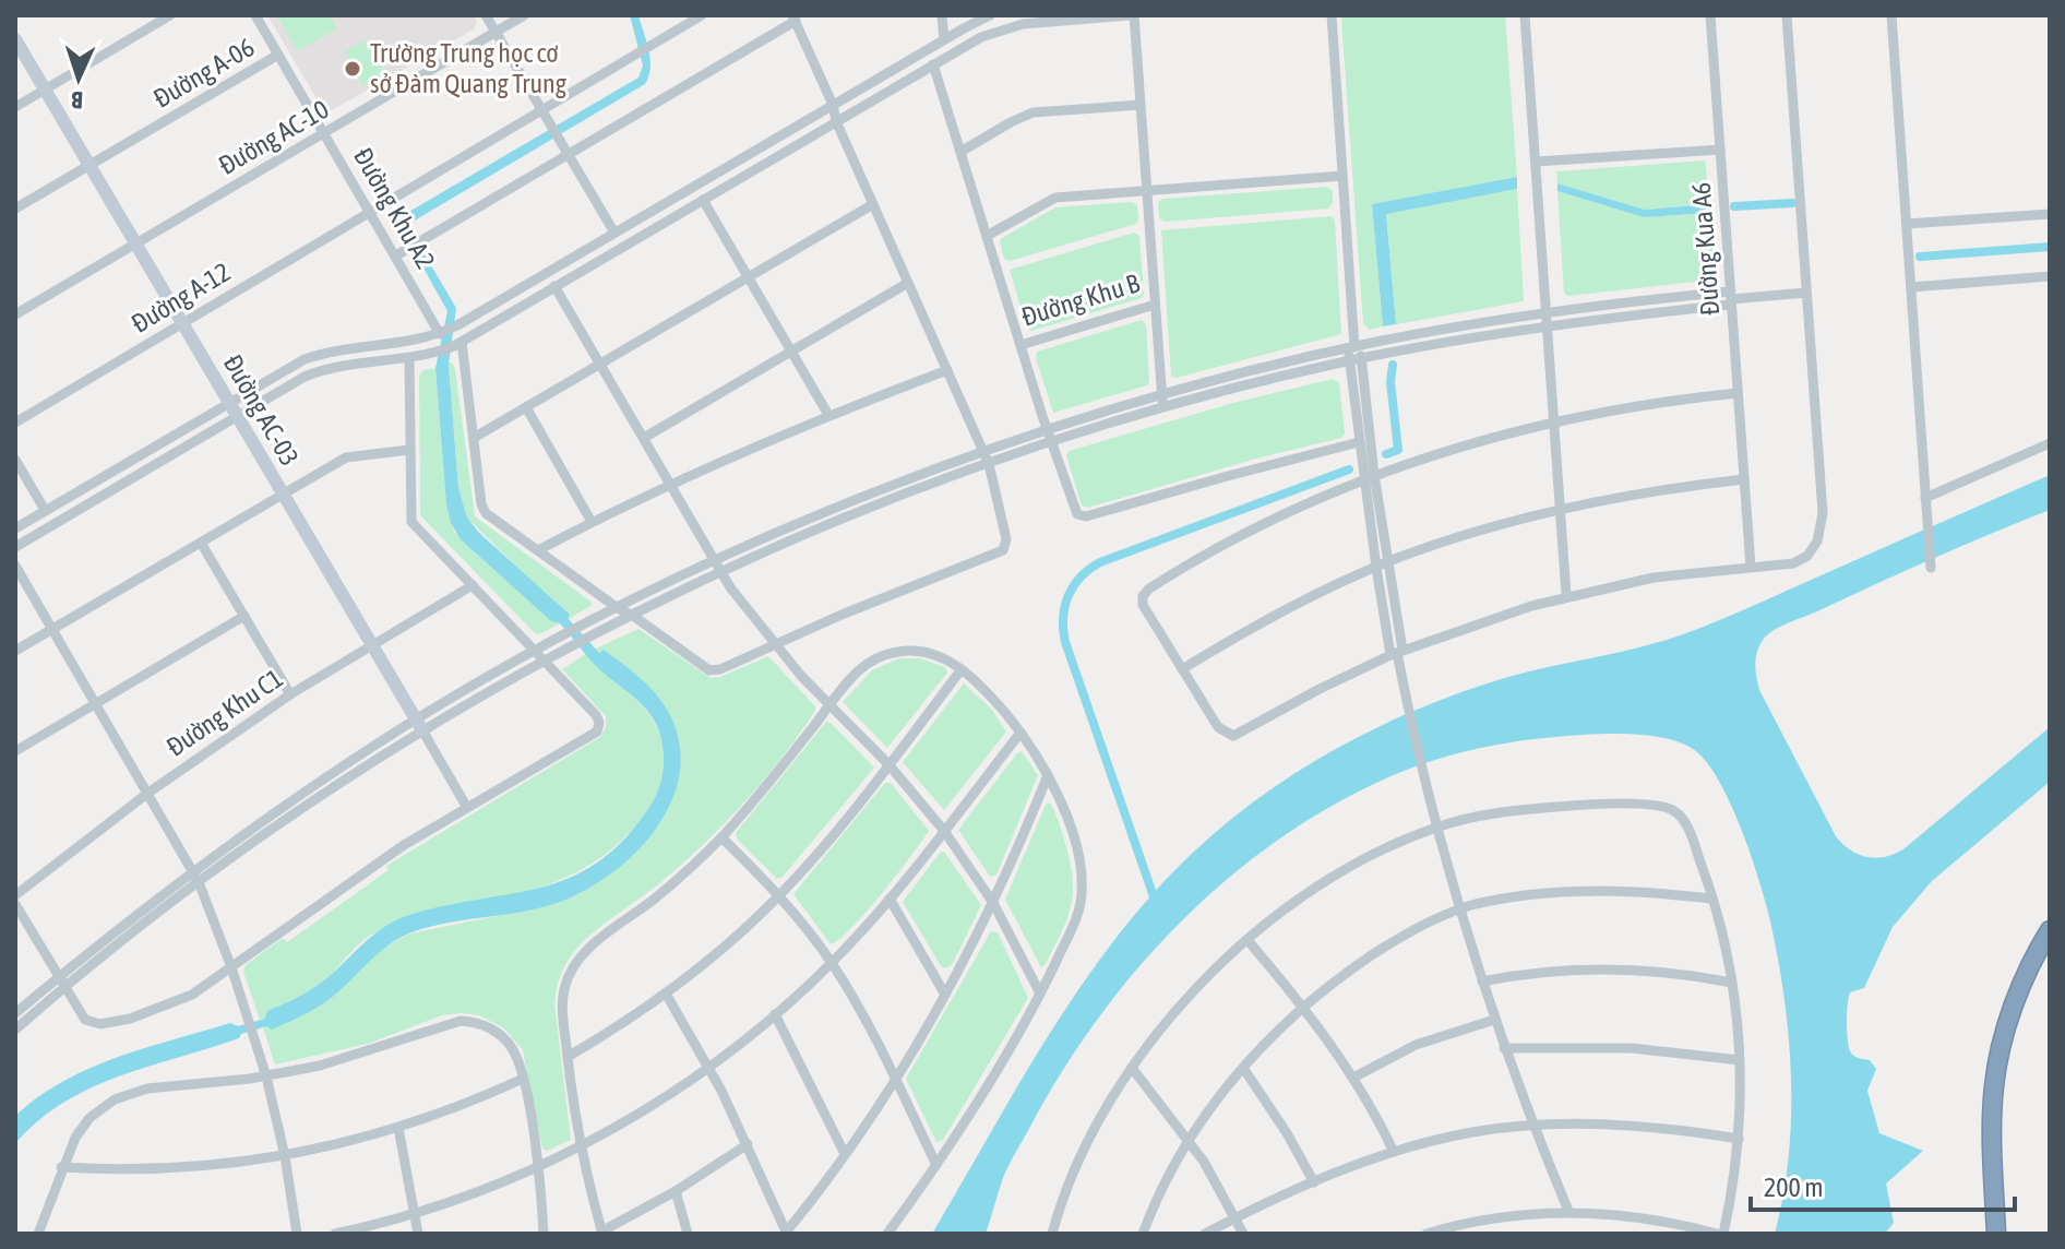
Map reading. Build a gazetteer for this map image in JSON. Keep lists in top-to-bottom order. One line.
{"streets":{"street":["Đường A-06","Đường AC-10","Đường Khu A2","Đường Kua A6","Đường A-12","Đường Khu B","Đường AC-03","Đường Khu C1"]},"crossings":[["Đường A-06","Đường Khu A2"],["Đường A-06","Đường AC-03"],["Đường AC-10","Đường Khu A2"],["Đường AC-10","Đường AC-03"],["Đường Khu A2","Đường A-12"],["Đường A-12","Đường AC-03"],["Đường AC-03","Đường Khu C1"]],"places":["Trường Trung học cơ sở Đàm Quang Trung"],"scale_bar":"200 m","north":"bottom"}
